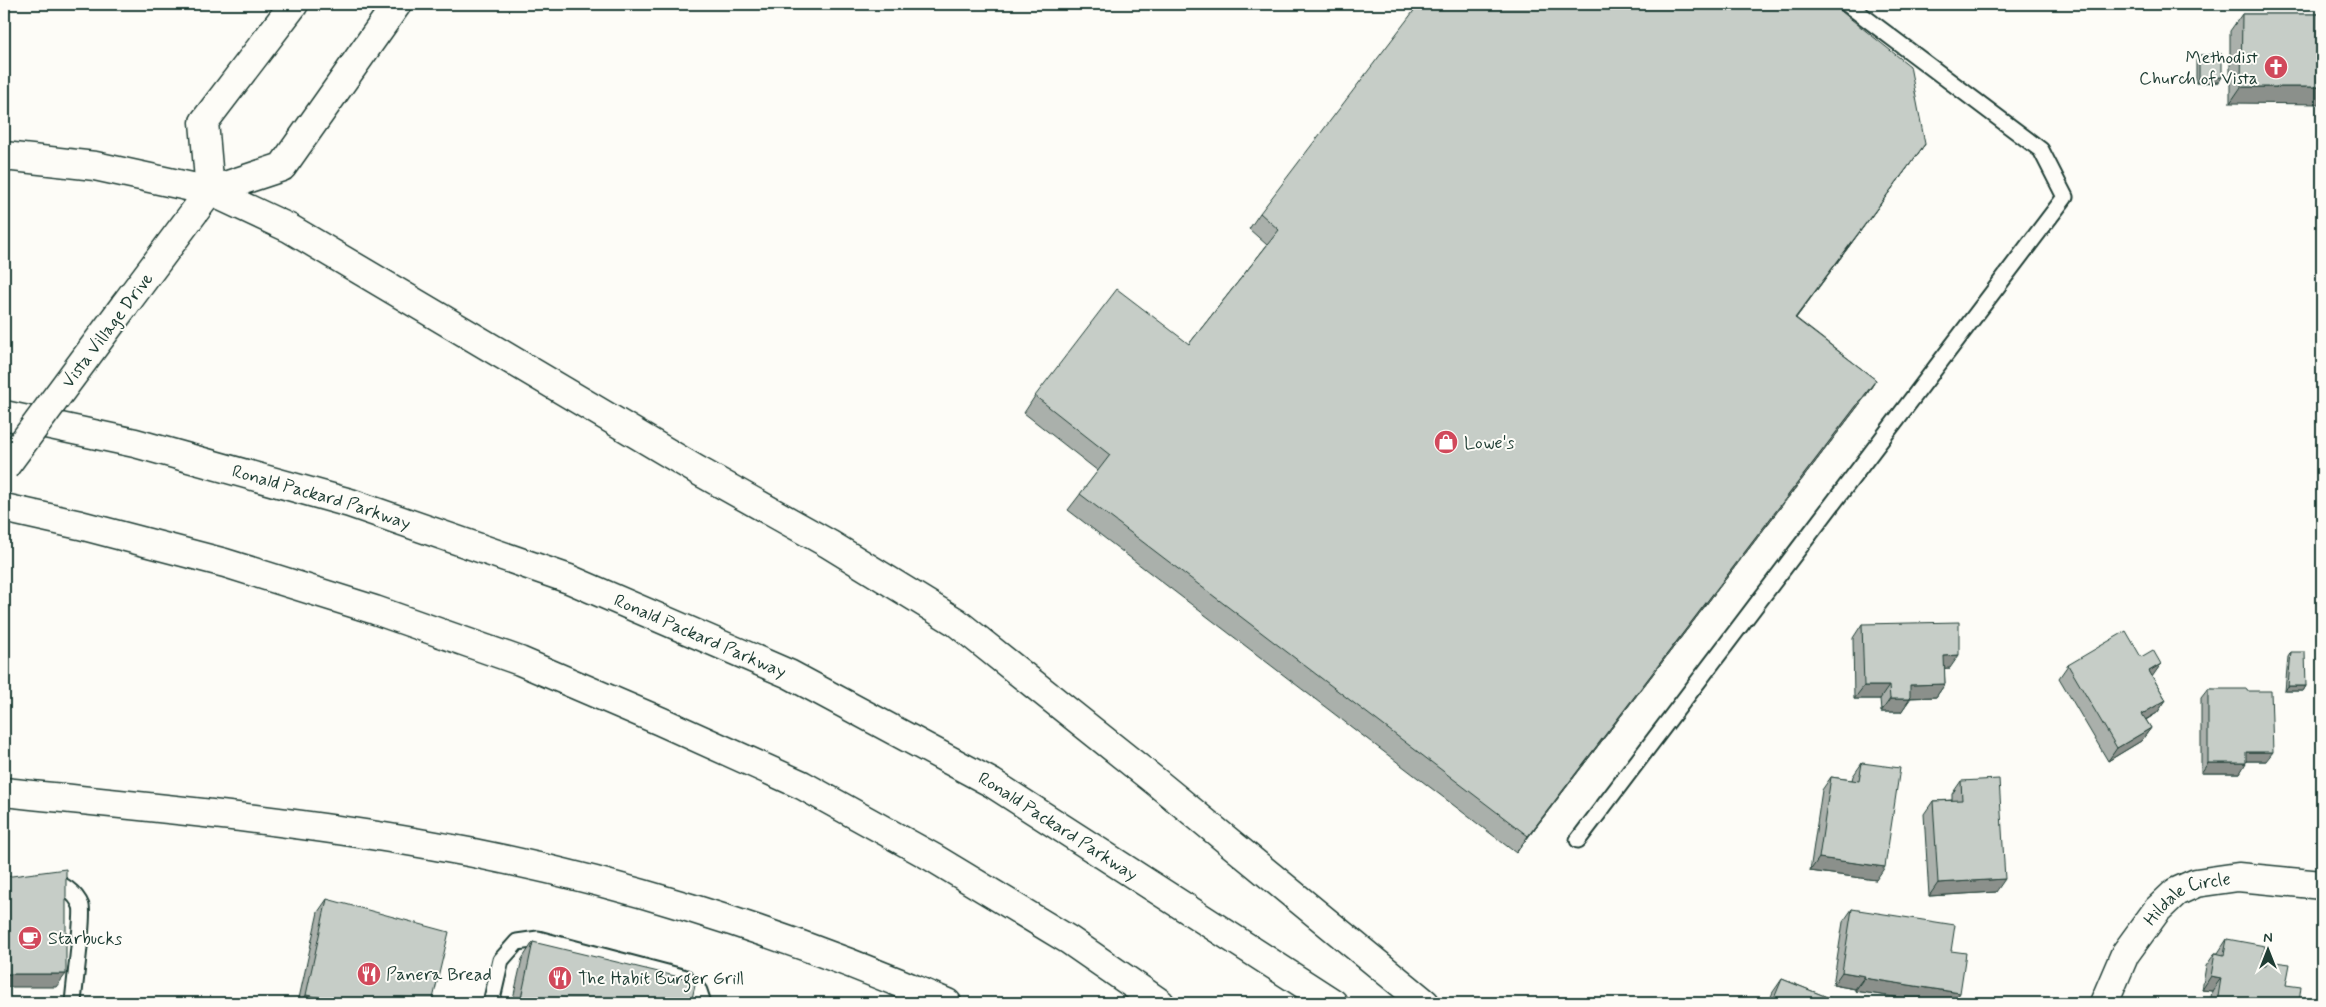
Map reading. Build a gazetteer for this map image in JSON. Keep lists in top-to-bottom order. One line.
{"streets":{"main road":["Vista Village Drive","Ronald Packard Parkway","Hildale Circle"]},"places":{"church":["Methodist Church of Vista"],"shop":["Lowe's"],"cafe":["Starbucks"],"restaurant":["Panera Bread","The Habit Burger Grill"]},"north":"top"}
